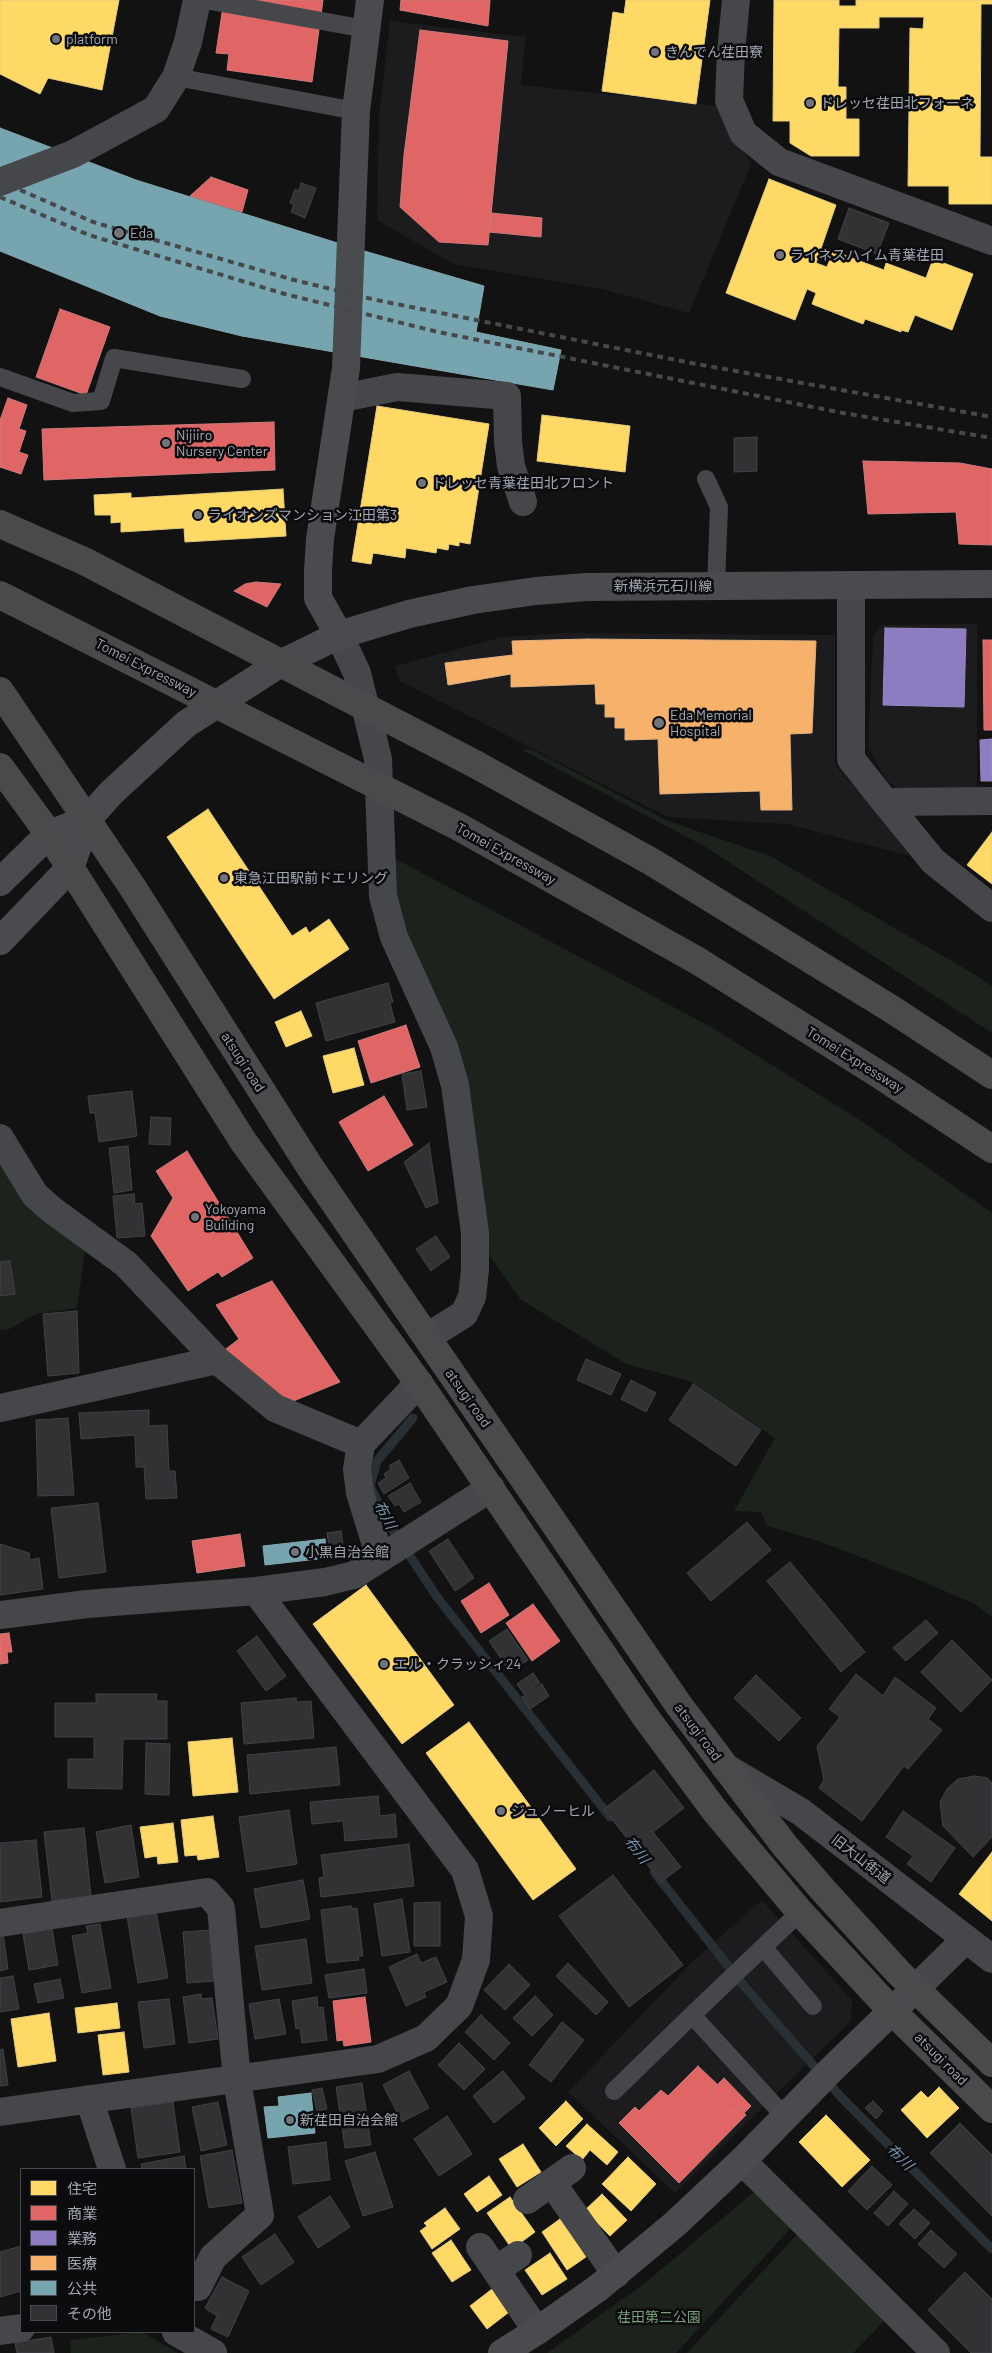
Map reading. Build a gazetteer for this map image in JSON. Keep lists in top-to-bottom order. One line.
{"streets":{"highway":["Tomei Expressway","atsugi road"],"street":["新横浜元石川線","旧大山街道"]},"crossings":[["新横浜元石川線","atsugi road"],["atsugi road","旧大山街道"]],"water":["布川"],"parks":["荏田第二公園"],"places":["platform","きんでん荏田寮","ドレッセ荏田北フォーネ","Eda","ライネスハイム青葉荏田","Nijiiro Nursery Center","ドレッセ青葉荏田北フロント","ライオンズマンション江田第3","Eda Memorial Hospital","東急江田駅前ドエリング","Yokoyama Building","小黒自治会館","エル・クラッシィ24","ジュノーヒル","新荏田自治会館"],"legend":["住宅","商業","業務","医療","公共","その他"]}
